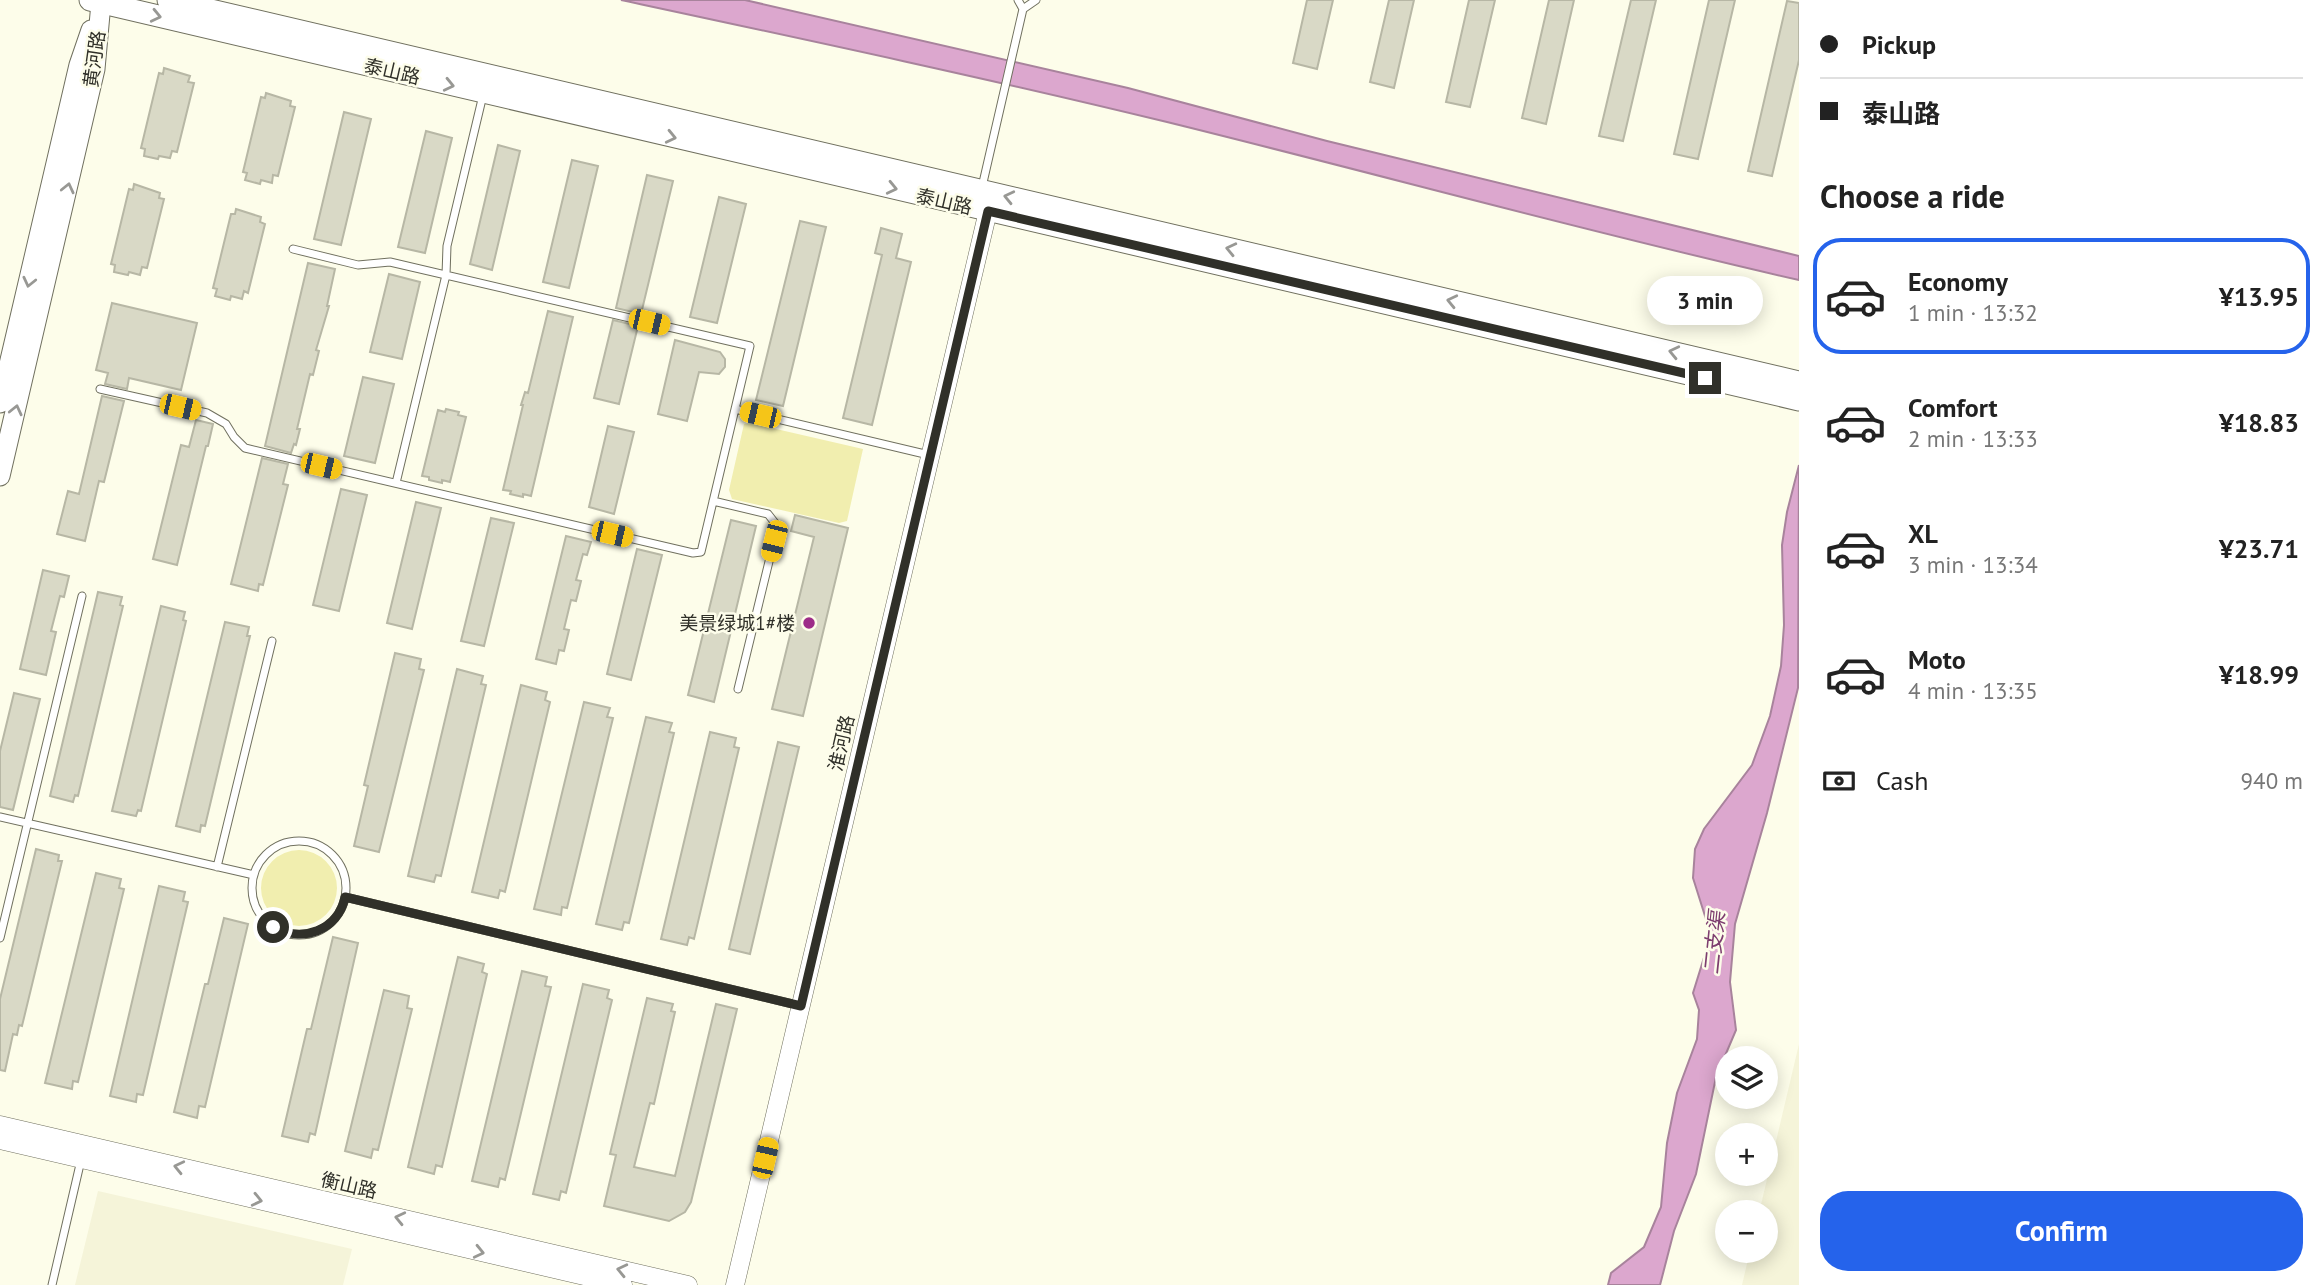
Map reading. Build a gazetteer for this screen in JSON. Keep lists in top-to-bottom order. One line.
{"streets":{"main road":["黄河路","泰山路"],"street":["淮河路","衡山路"]},"crossings":[["黄河路","泰山路"],["泰山路","淮河路"]],"water":["二支渠"],"places":["美景绿城1#楼"],"page":{"banner":["Pickup","泰山路"],"heading":"Choose a ride","list":[{"name":"Economy","note":"1 min · 13:32","value":"¥13.95"},{"name":"Comfort","note":"2 min · 13:33","value":"¥18.83"},{"name":"XL","note":"3 min · 13:34","value":"¥23.71"},{"name":"Moto","note":"4 min · 13:35","value":"¥18.99"}],"bubble":"3 min","pay":["Cash","940 m"],"map_buttons":["+","−"],"buttons":"Confirm"}}
